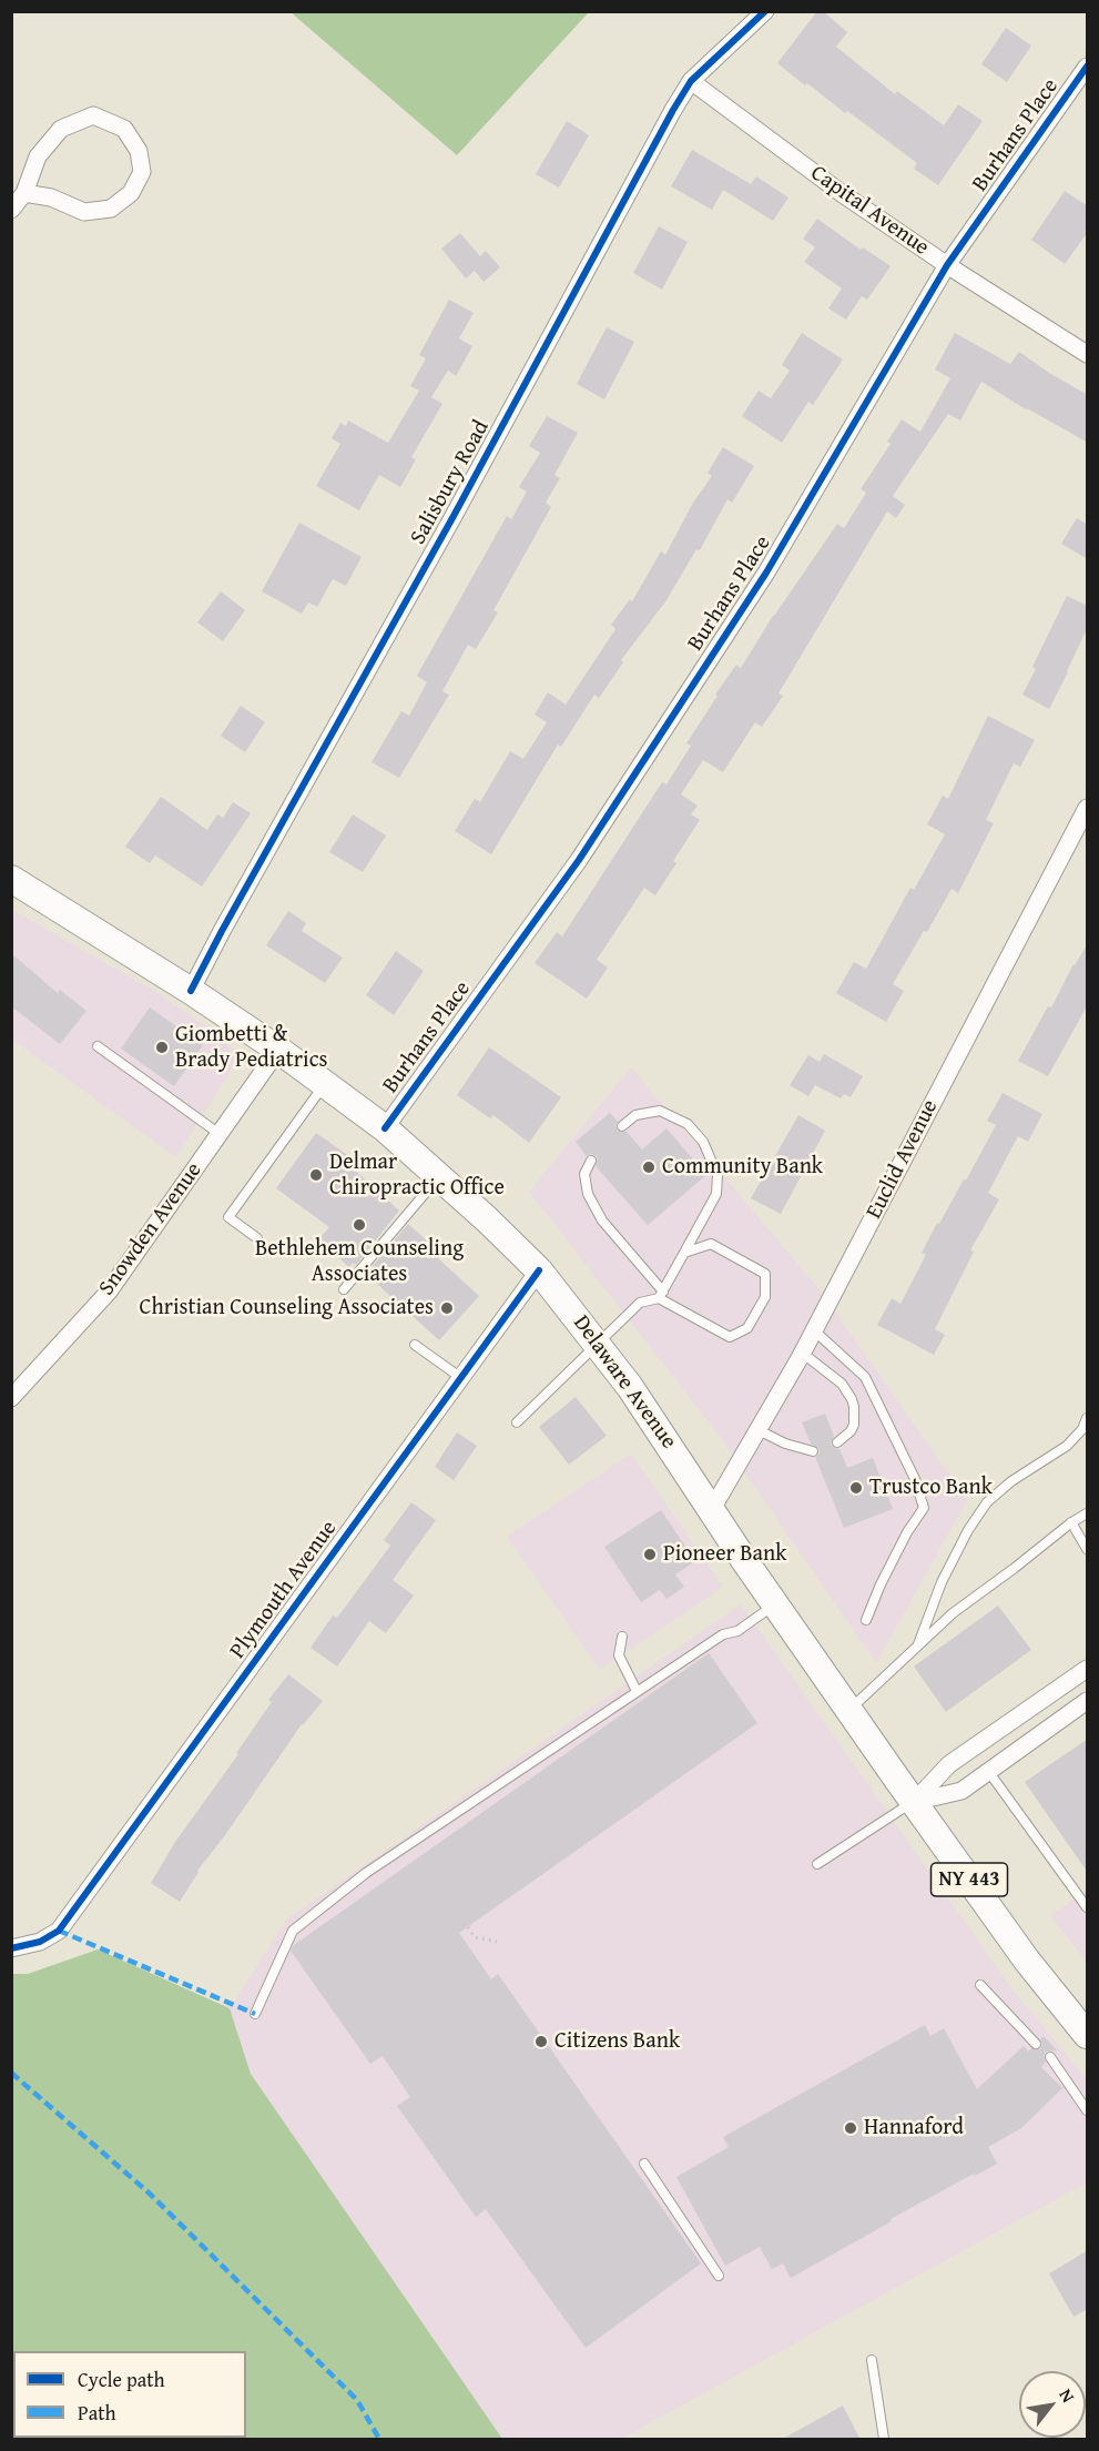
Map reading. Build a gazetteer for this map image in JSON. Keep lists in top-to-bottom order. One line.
{"streets":{"main road":["Delaware Avenue","NY 443"],"street":["Burhans Place","Capital Avenue","Salisbury Road","Euclid Avenue","Snowden Avenue","Plymouth Avenue"]},"crossings":[["Burhans Place","Capital Avenue"],["Burhans Place","Delaware Avenue"],["Capital Avenue","Salisbury Road"],["Salisbury Road","Delaware Avenue"],["Euclid Avenue","Delaware Avenue"],["Snowden Avenue","Delaware Avenue"],["Delaware Avenue","Plymouth Avenue"]],"places":["Giombetti & Brady Pediatrics","Community Bank","Delmar Chiropractic Office","Bethlehem Counseling Associates","Christian Counseling Associates","Trustco Bank","Pioneer Bank","Citizens Bank","Hannaford"],"legend":["Cycle path","Path"],"north":"top right"}
